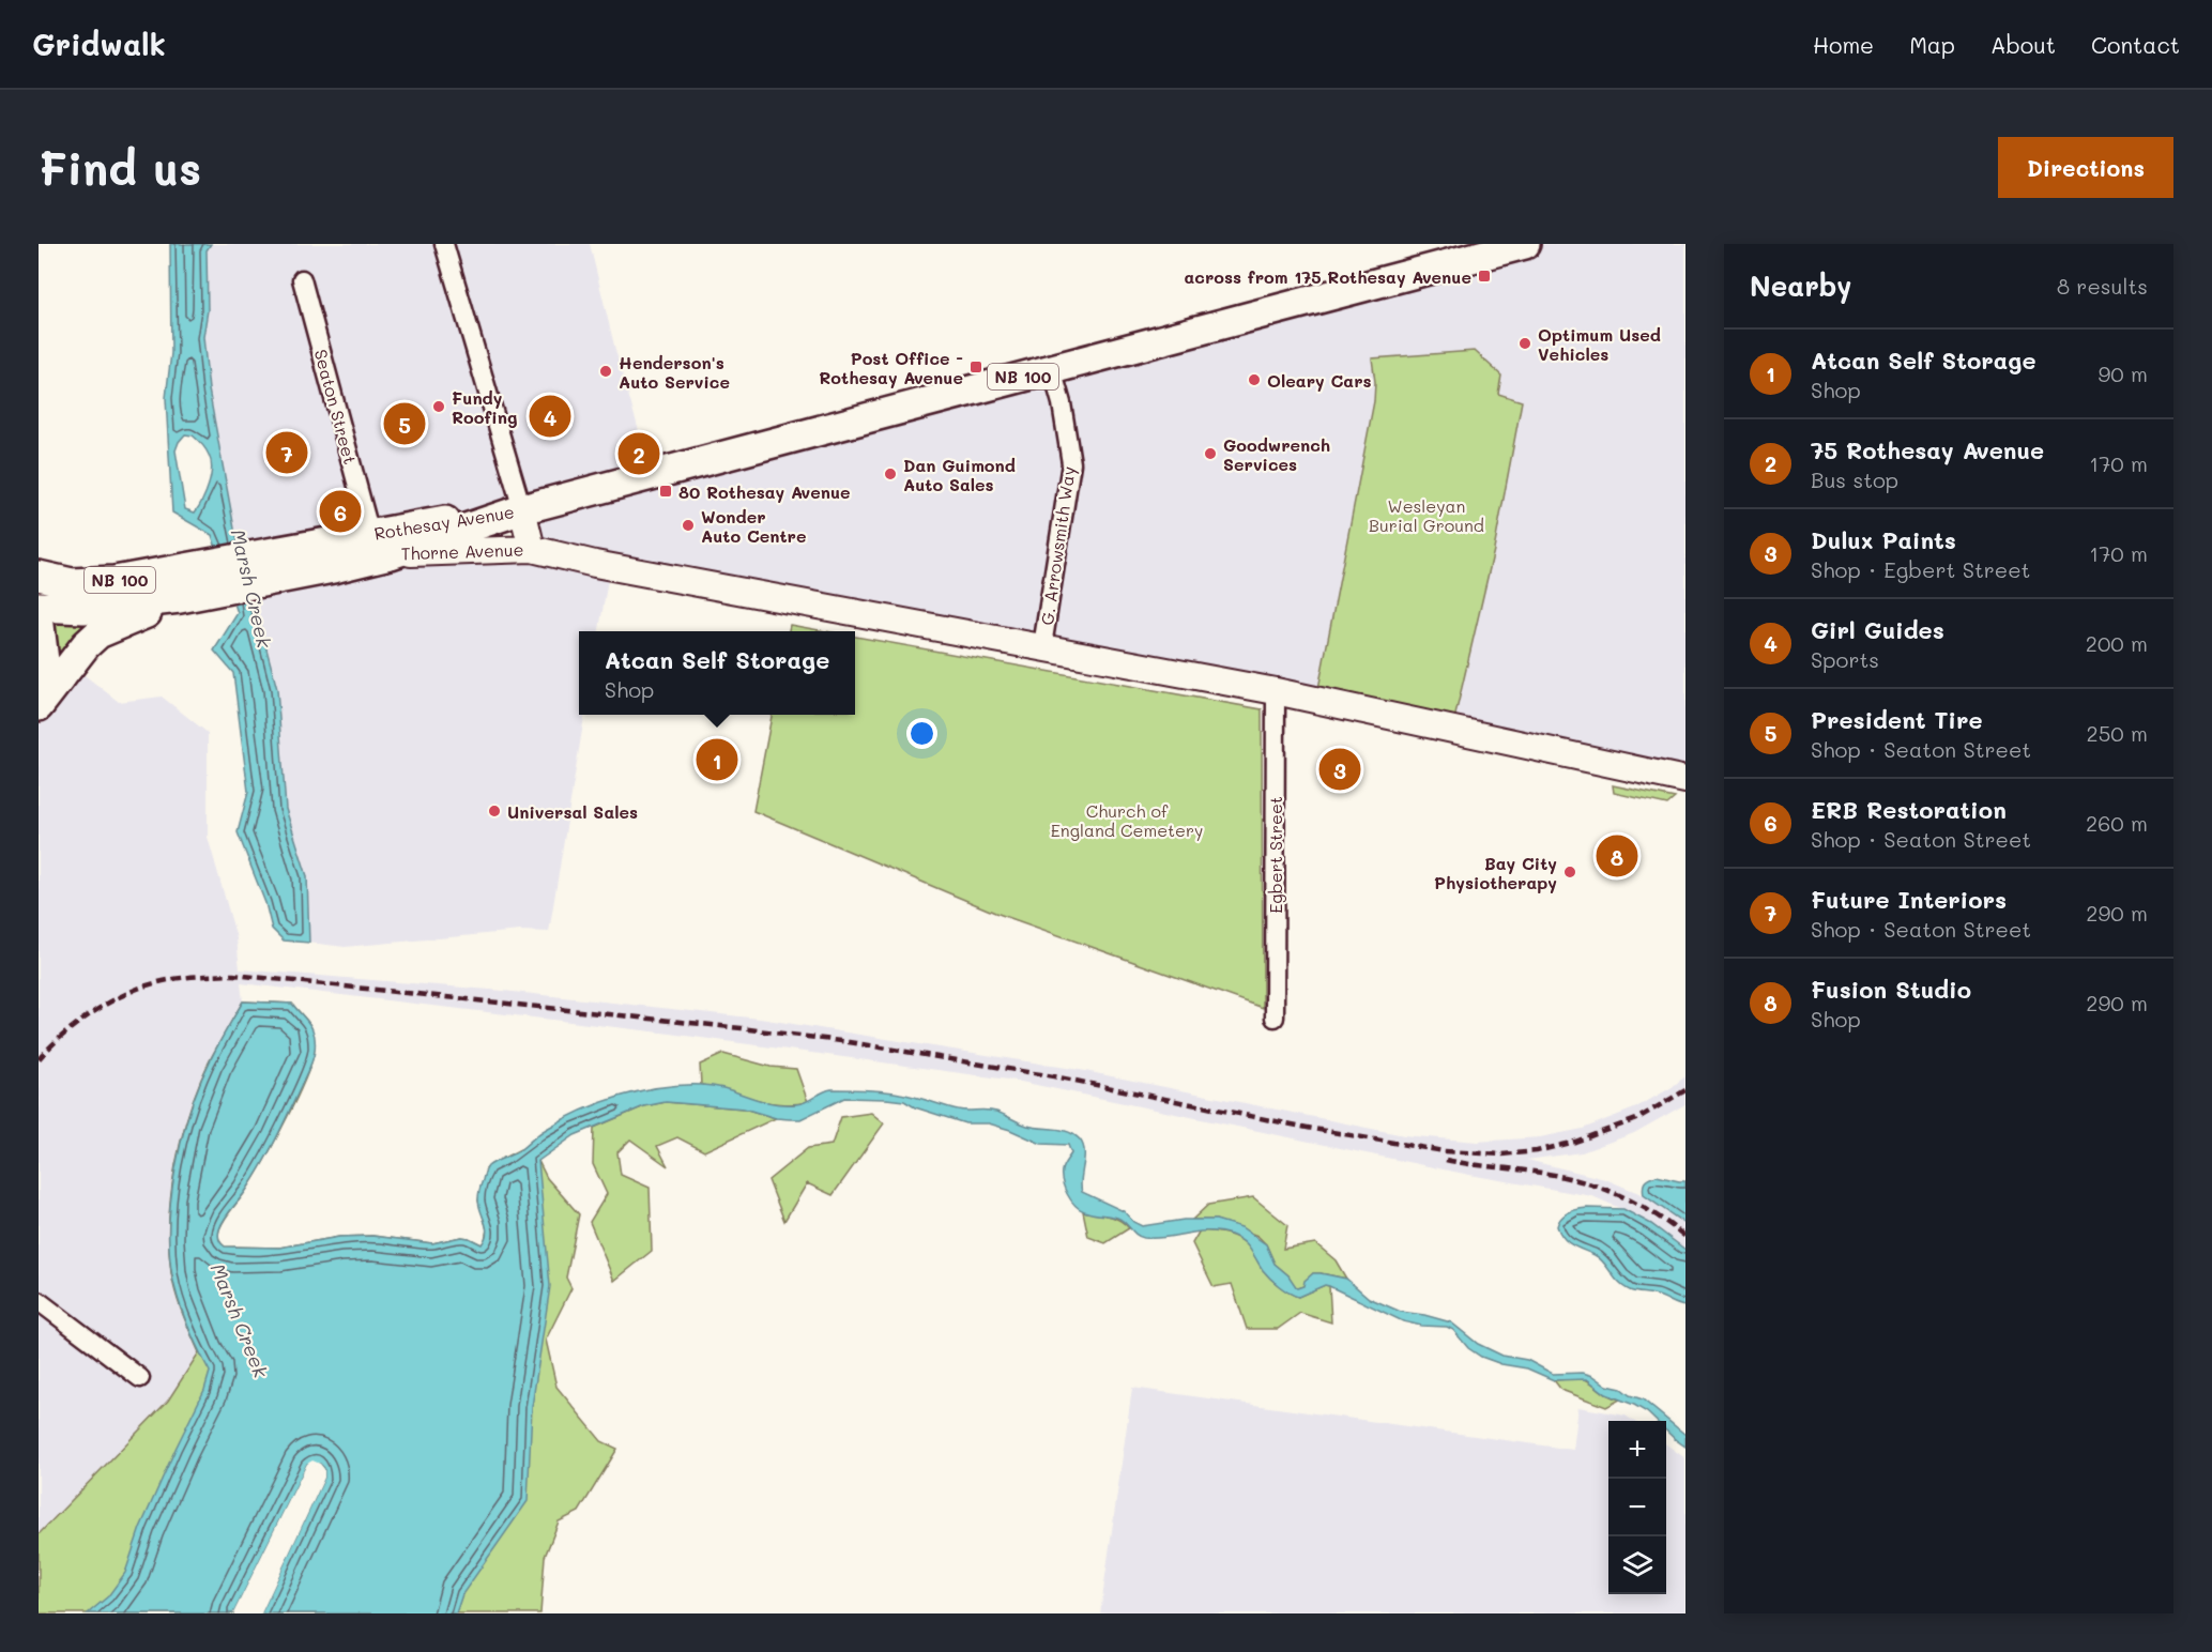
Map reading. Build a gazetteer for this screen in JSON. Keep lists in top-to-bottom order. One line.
{"streets":{"main road":["NB 100","Rothesay Avenue","Thorne Avenue"],"street":["Seaton Street","G. Arrowsmith Way","Egbert Street"]},"crossings":[["NB 100","Rothesay Avenue"],["NB 100","G. Arrowsmith Way"],["NB 100","Thorne Avenue"],["Seaton Street","Rothesay Avenue"],["Rothesay Avenue","Thorne Avenue"]],"water":["Marsh Creek"],"parks":["Wesleyan Burial Ground","Church of England Cemetery"],"places":{"transit":["across from 175 Rothesay Avenue","Post Office - Rothesay Avenue","80 Rothesay Avenue"],"other":["Optimum Used Vehicles","Henderson's Auto Service","Oleary Cars","Fundy Roofing","Goodwrench Services","Dan Guimond Auto Sales","Wonder Auto Centre","Universal Sales","Bay City Physiotherapy"]},"page":{"header":"Gridwalk","nav":["Home","Map","About","Contact"],"buttons":"Directions","title":"Find us","heading":["Nearby","8 results"],"list":[{"mark":"1","name":"Atcan Self Storage","note":"Shop","value":"90 m"},{"mark":"2","name":"75 Rothesay Avenue","note":"Bus stop","value":"170 m"},{"mark":"3","name":"Dulux Paints","note":"Shop · Egbert Street","value":"170 m"},{"mark":"4","name":"Girl Guides","note":"Sports","value":"200 m"},{"mark":"5","name":"President Tire","note":"Shop · Seaton Street","value":"250 m"},{"mark":"6","name":"ERB Restoration","note":"Shop · Seaton Street","value":"260 m"},{"mark":"7","name":"Future Interiors","note":"Shop · Seaton Street","value":"290 m"},{"mark":"8","name":"Fusion Studio","note":"Shop","value":"290 m"}],"pins":["4","5","7","2","6","1","3","8"],"popup":["Atcan Self Storage","Shop"],"map_buttons":["+","−"]}}
